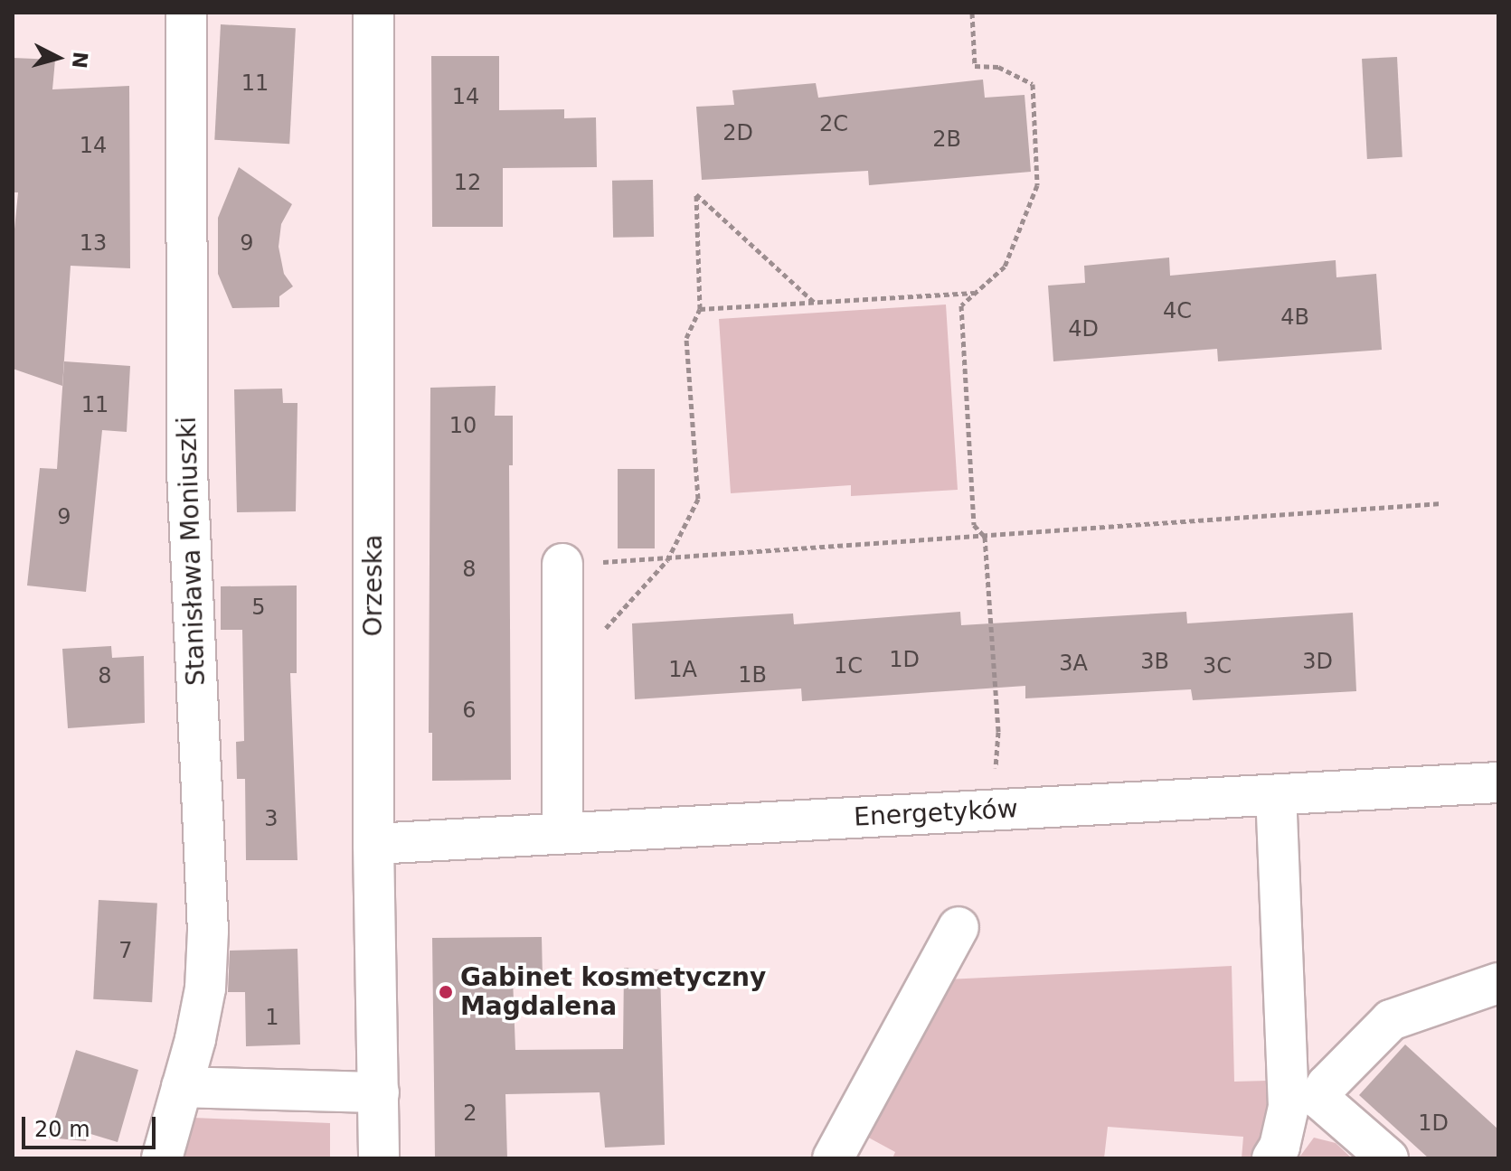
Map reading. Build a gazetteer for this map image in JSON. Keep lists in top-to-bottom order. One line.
{"streets":{"street":["Stanisława Moniuszki","Orzeska","Energetyków"]},"crossings":[["Orzeska","Energetyków"]],"places":["Gabinet kosmetyczny Magdalena"],"house_numbers":["11","14","2C","2D","2B","14","12","13","9","4C","4B","4D","11","10","9","8","5","1D","3B","3D","3A","1C","3C","1A","1B","8","6","3","7","1","2","1D"],"scale_bar":"20 m","north":"right"}
